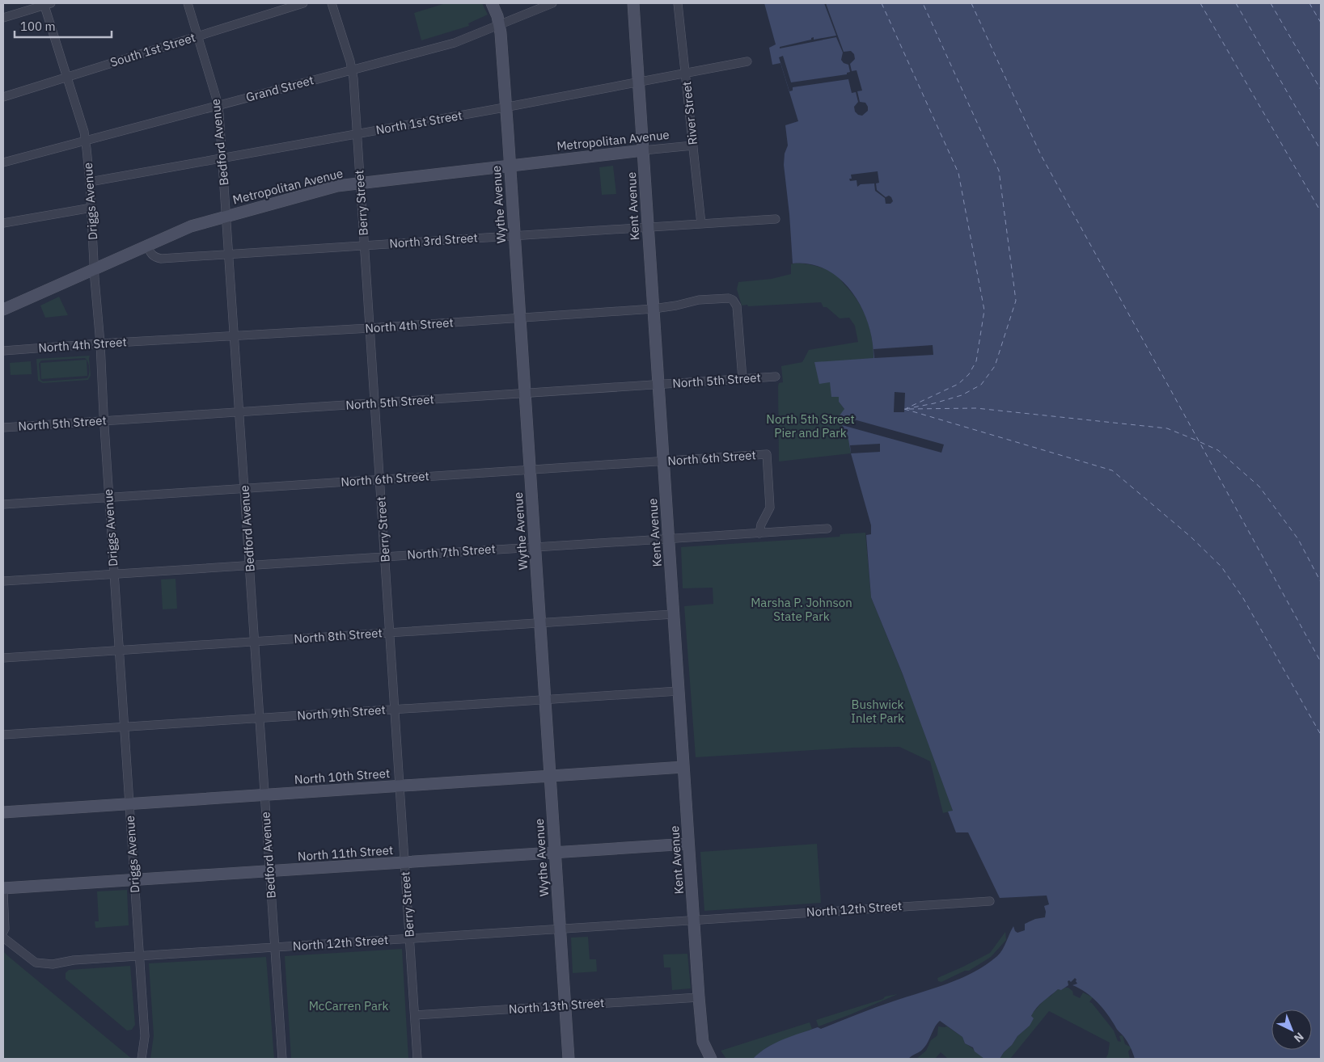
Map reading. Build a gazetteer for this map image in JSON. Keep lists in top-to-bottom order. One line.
{"streets":{"main road":["Metropolitan Avenue","Wythe Avenue","Kent Avenue","North 10th Street","North 11th Street"],"street":["South 1st Street","Grand Street","River Street","North 1st Street","Bedford Avenue","Driggs Avenue","Berry Street","North 3rd Street","North 4th Street","North 5th Street","North 6th Street","North 7th Street","North 8th Street","North 9th Street","North 12th Street","North 13th Street"]},"crossings":[["South 1st Street","Bedford Avenue"],["South 1st Street","Driggs Avenue"],["Grand Street","Bedford Avenue"],["Grand Street","Driggs Avenue"],["Grand Street","Berry Street"],["Grand Street","Wythe Avenue"],["River Street","North 1st Street"],["River Street","Metropolitan Avenue"],["River Street","North 3rd Street"],["North 1st Street","Bedford Avenue"],["North 1st Street","Driggs Avenue"],["North 1st Street","Berry Street"],["North 1st Street","Wythe Avenue"],["North 1st Street","Kent Avenue"],["Metropolitan Avenue","Bedford Avenue"],["Metropolitan Avenue","Driggs Avenue"],["Metropolitan Avenue","Berry Street"],["Metropolitan Avenue","Wythe Avenue"],["Metropolitan Avenue","Kent Avenue"],["Metropolitan Avenue","North 3rd Street"],["Bedford Avenue","North 3rd Street"],["Bedford Avenue","North 4th Street"],["Bedford Avenue","North 5th Street"],["Bedford Avenue","North 6th Street"],["Bedford Avenue","North 7th Street"],["Bedford Avenue","North 8th Street"],["Bedford Avenue","North 9th Street"],["Bedford Avenue","North 10th Street"],["Bedford Avenue","North 11th Street"],["Bedford Avenue","North 12th Street"],["Driggs Avenue","North 4th Street"],["Driggs Avenue","North 5th Street"],["Driggs Avenue","North 6th Street"],["Driggs Avenue","North 7th Street"],["Driggs Avenue","North 8th Street"],["Driggs Avenue","North 9th Street"],["Driggs Avenue","North 10th Street"],["Driggs Avenue","North 11th Street"],["Driggs Avenue","North 12th Street"],["Berry Street","North 3rd Street"],["Berry Street","North 4th Street"],["Berry Street","North 5th Street"],["Berry Street","North 6th Street"],["Berry Street","North 7th Street"],["Berry Street","North 8th Street"],["Berry Street","North 9th Street"],["Berry Street","North 10th Street"],["Berry Street","North 11th Street"],["Berry Street","North 12th Street"],["Berry Street","North 13th Street"],["Wythe Avenue","North 3rd Street"],["Wythe Avenue","North 4th Street"],["Wythe Avenue","North 5th Street"],["Wythe Avenue","North 6th Street"],["Wythe Avenue","North 7th Street"],["Wythe Avenue","North 8th Street"],["Wythe Avenue","North 9th Street"],["Wythe Avenue","North 10th Street"],["Wythe Avenue","North 11th Street"],["Wythe Avenue","North 12th Street"],["Wythe Avenue","North 13th Street"],["Kent Avenue","North 3rd Street"],["Kent Avenue","North 4th Street"],["Kent Avenue","North 5th Street"],["Kent Avenue","North 6th Street"],["Kent Avenue","North 7th Street"],["Kent Avenue","North 8th Street"],["Kent Avenue","North 9th Street"],["Kent Avenue","North 10th Street"],["Kent Avenue","North 11th Street"],["Kent Avenue","North 12th Street"],["Kent Avenue","North 13th Street"],["North 4th Street","North 5th Street"],["North 6th Street","North 7th Street"]],"parks":["North 5th Street Pier and Park","Marsha P. Johnson State Park","Bushwick Inlet Park","McCarren Park"],"scale_bar":"100 m","north":"bottom right"}
